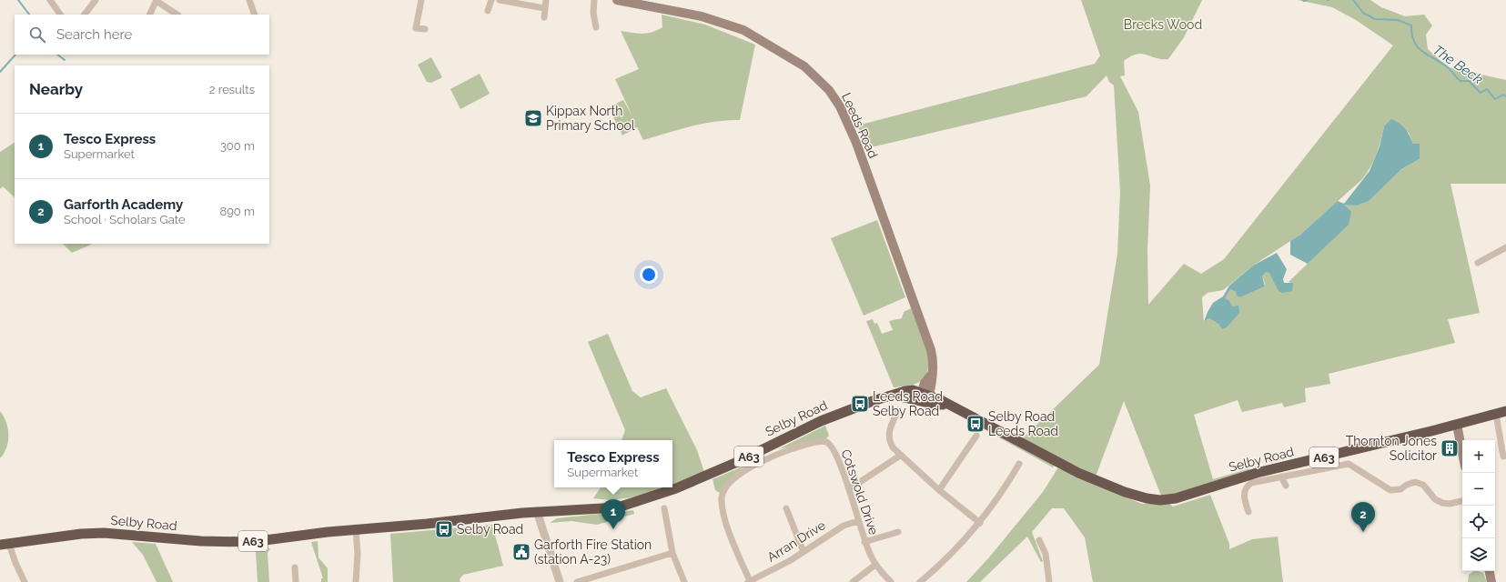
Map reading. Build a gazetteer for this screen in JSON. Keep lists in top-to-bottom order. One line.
{"streets":{"highway":["Selby Road","A63"],"main road":["Leeds Road"],"street":["Cotswold Drive","Arran Drive"]},"crossings":[["Leeds Road","Selby Road"],["Cotswold Drive","Arran Drive"]],"water":["The Beck"],"parks":["Brecks Wood"],"places":{"school or university":["Kippax North Primary School"],"bus stop":["Leeds Road Selby Road","Selby Road Leeds Road","Selby Road"],"building":["Thornton Jones Solicitor"],"public building":["Garforth Fire Station (station A-23)"]},"page":{"search":"Search here","heading":["Nearby","2 results"],"list":[{"mark":"1","name":"Tesco Express","note":"Supermarket","value":"300 m"},{"mark":"2","name":"Garforth Academy","note":"School · Scholars Gate","value":"890 m"}],"map_buttons":["+","−"],"popup":["Tesco Express","Supermarket"],"pins":["1","2"]}}
